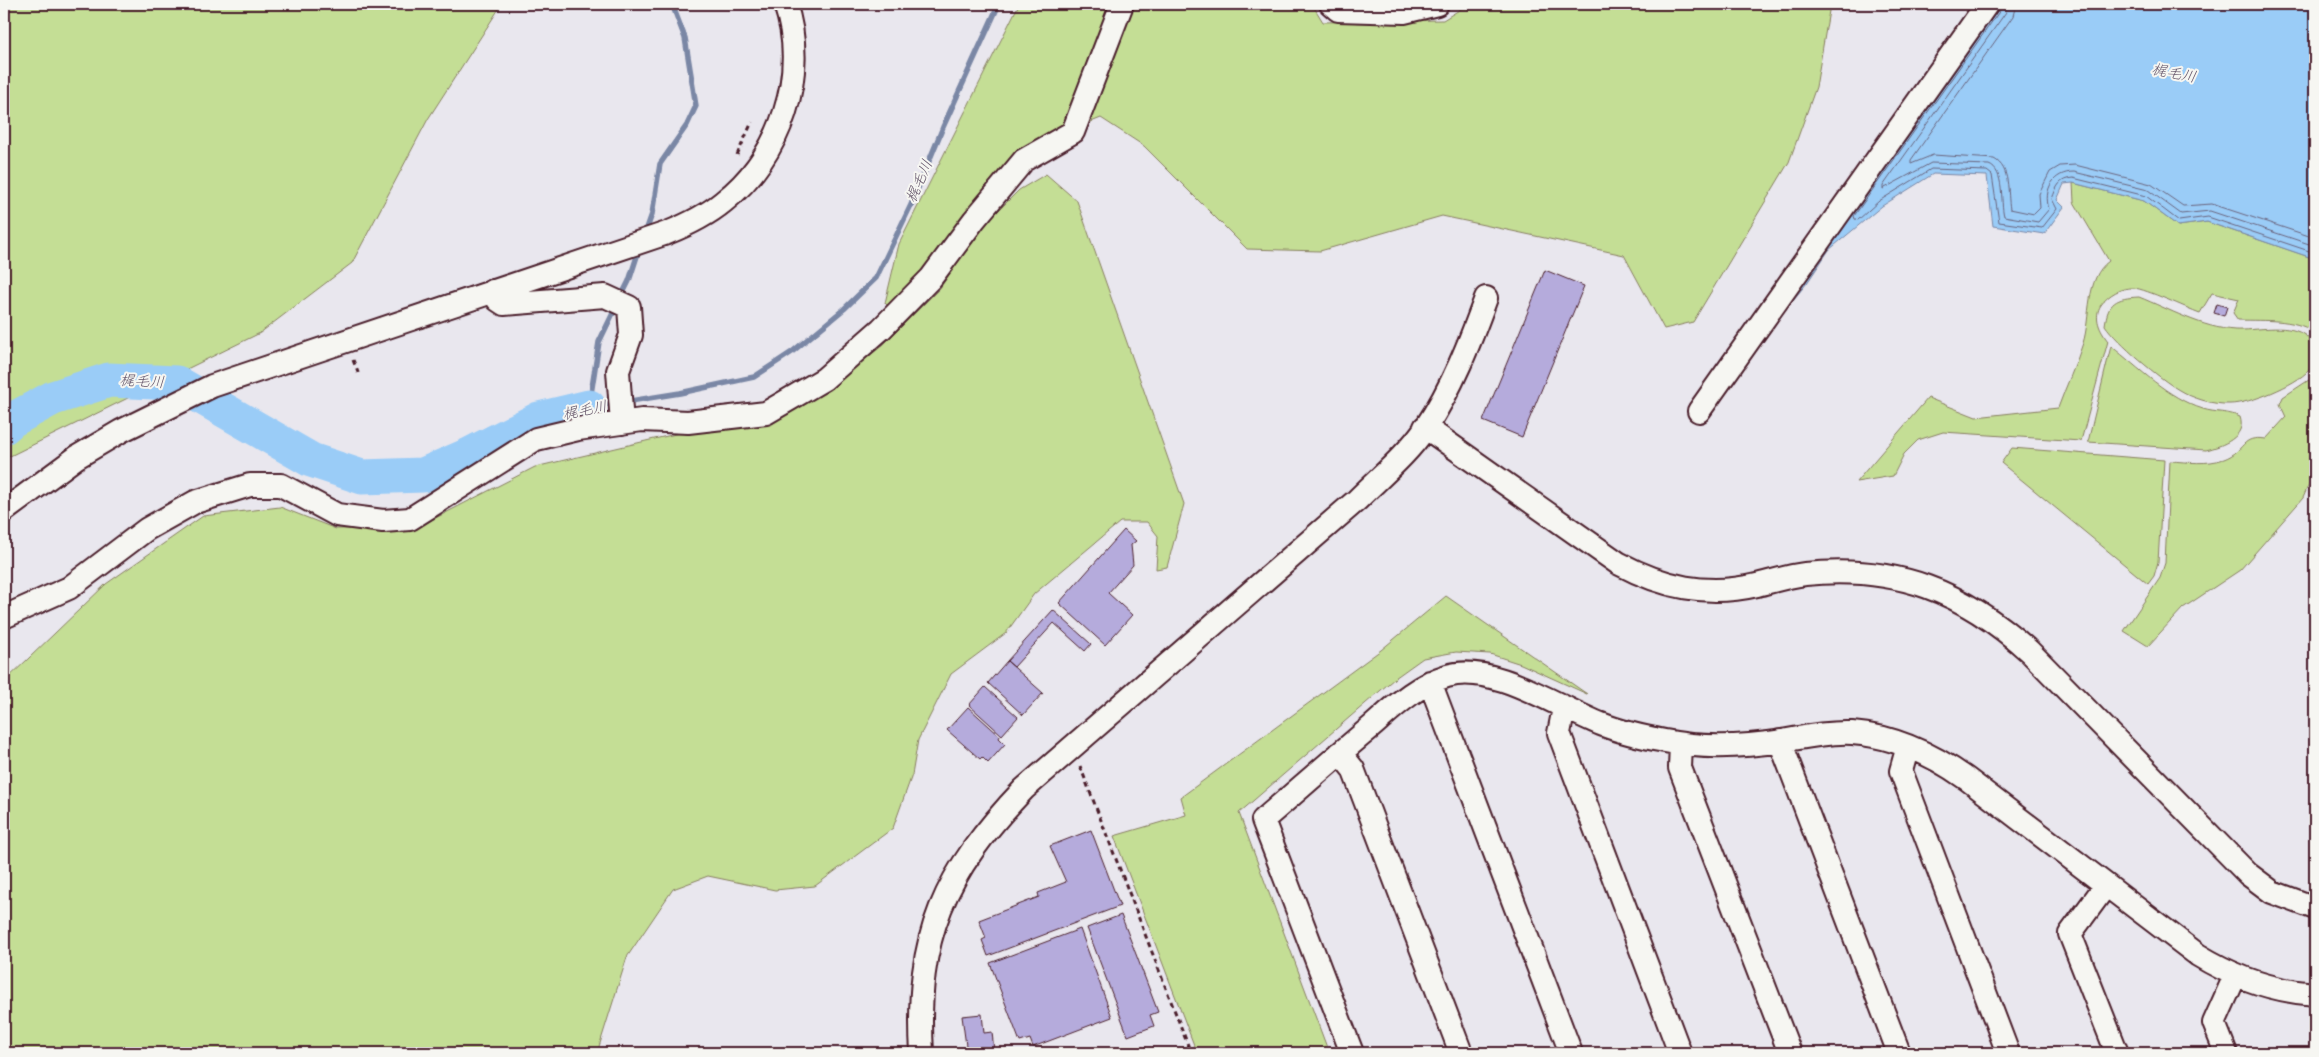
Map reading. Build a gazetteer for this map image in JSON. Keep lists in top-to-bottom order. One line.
{"water":["梶毛川"]}
